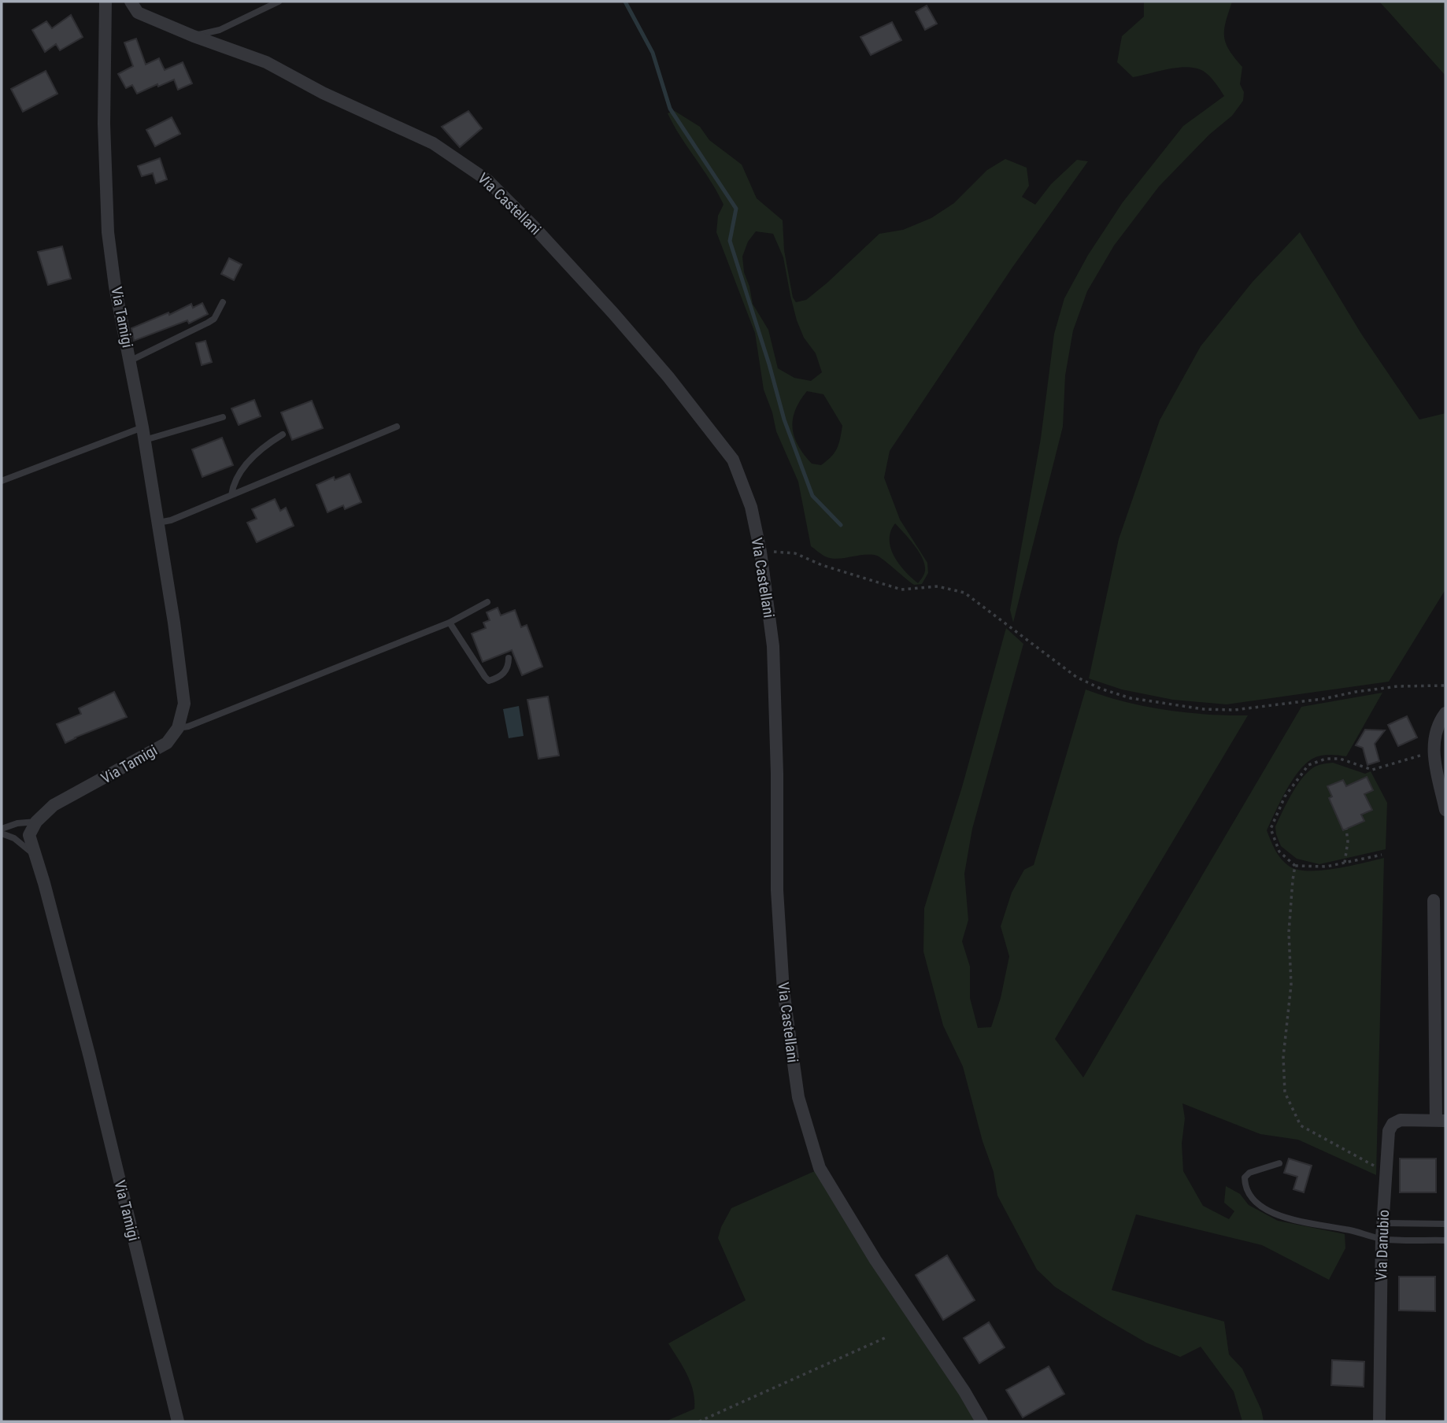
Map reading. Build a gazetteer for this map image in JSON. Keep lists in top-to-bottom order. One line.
{"streets":{"street":["Via Castellani","Via Tamigi","Via Danubio"]}}
